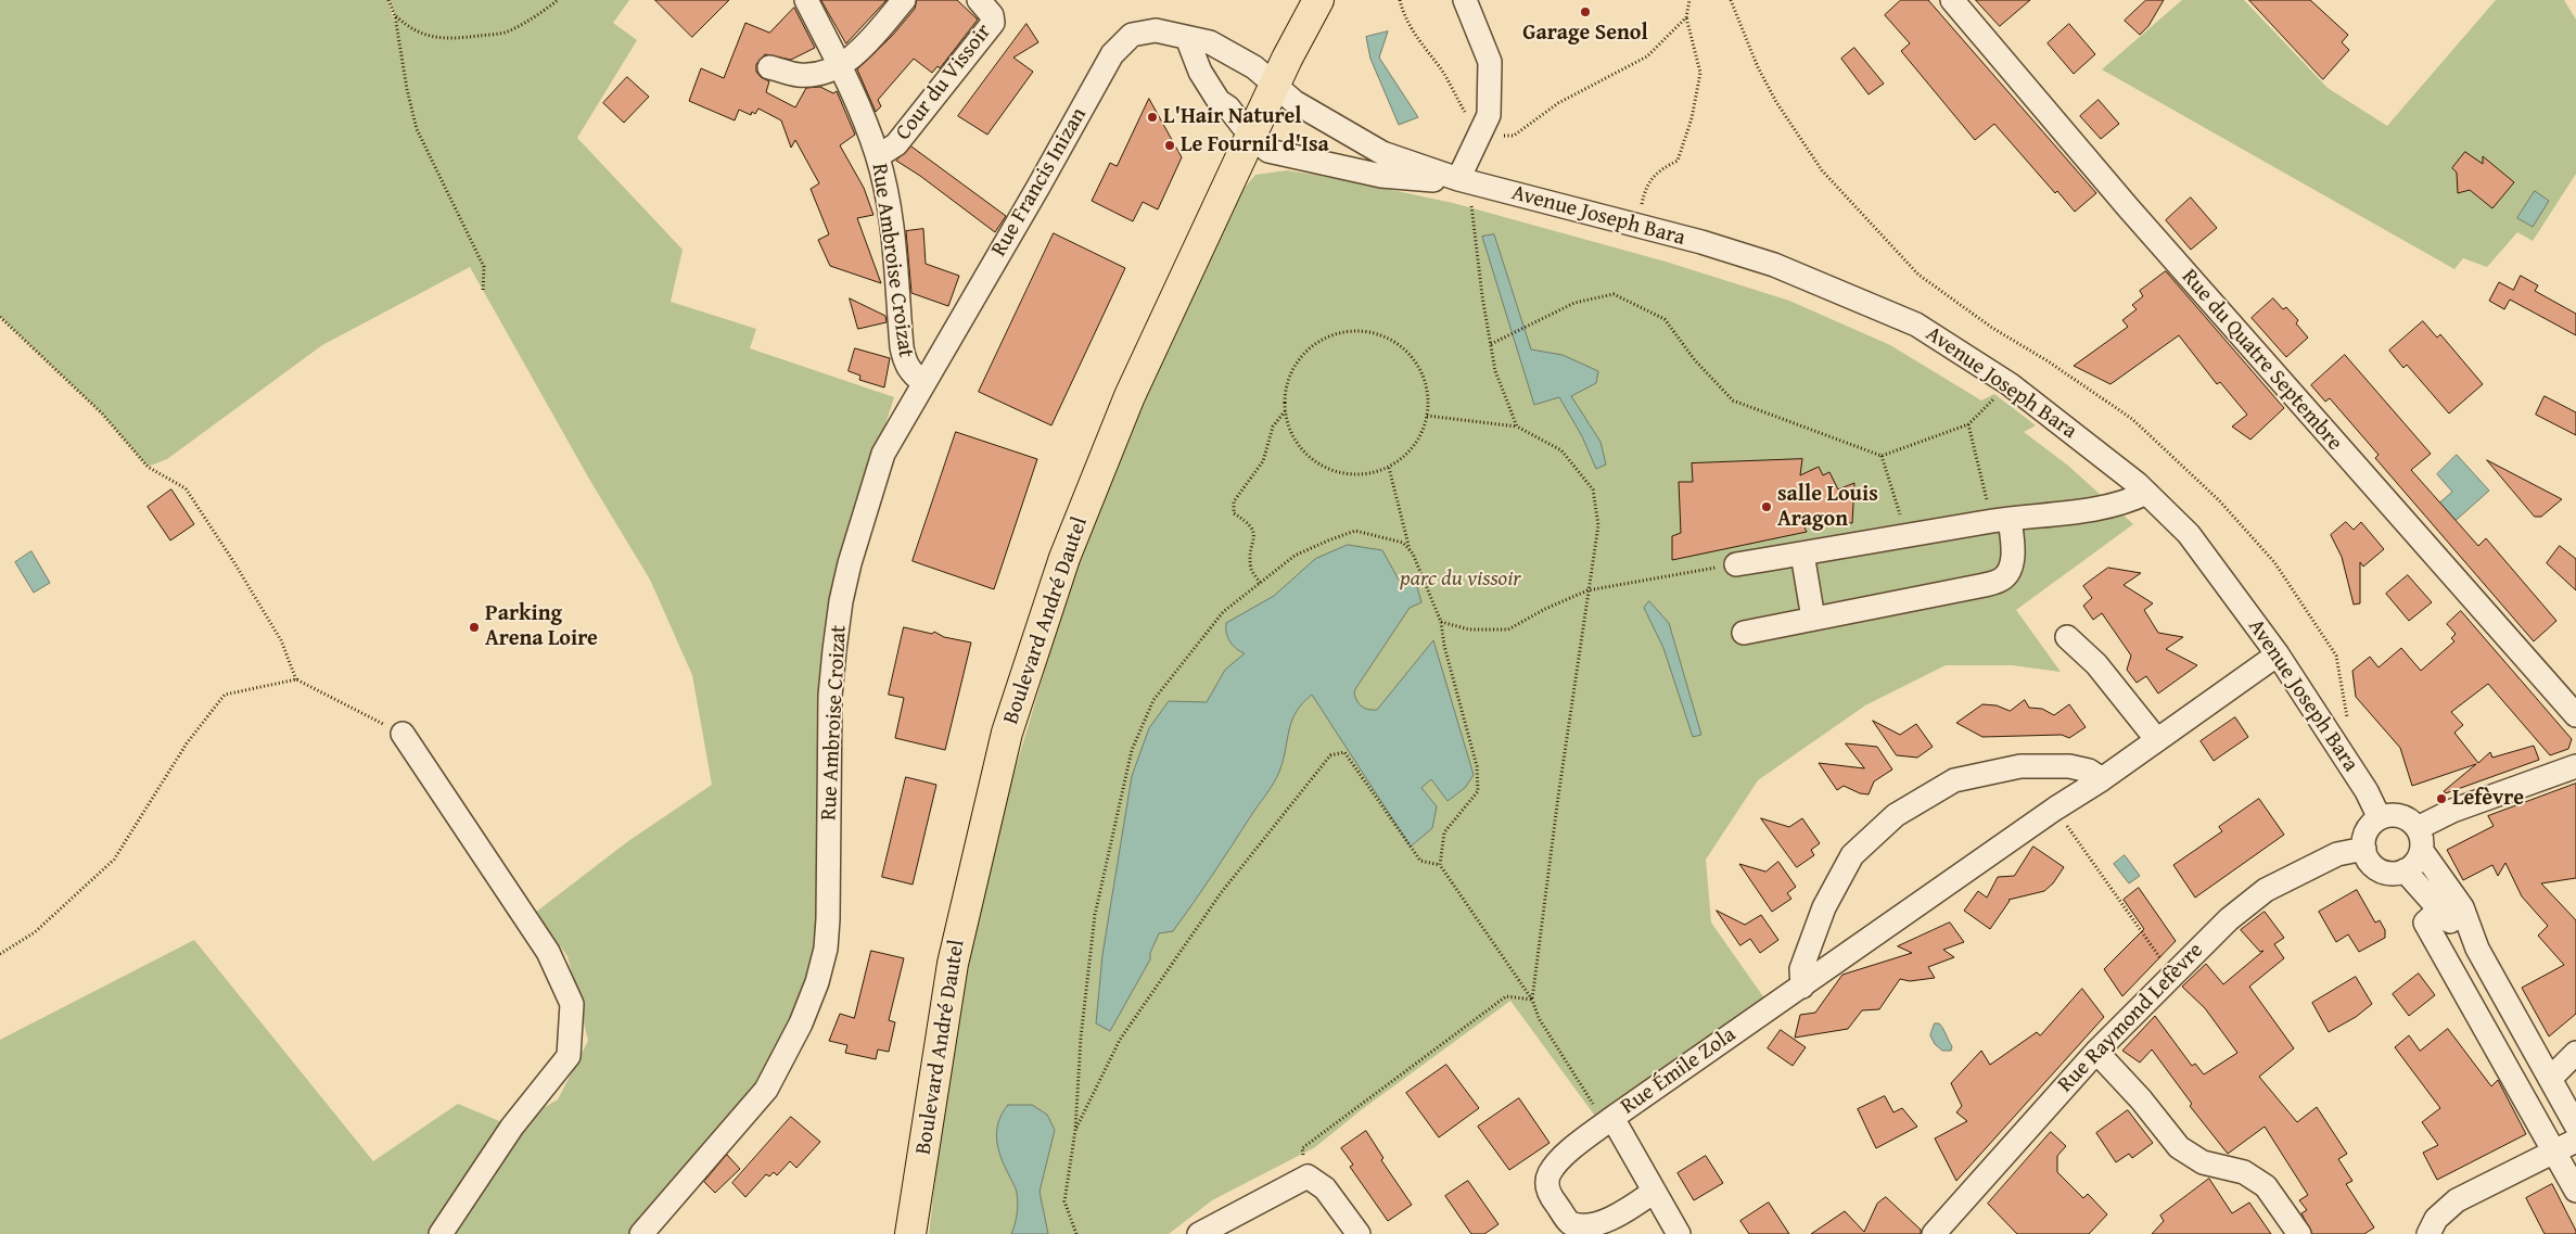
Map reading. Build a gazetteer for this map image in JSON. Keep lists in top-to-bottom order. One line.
{"streets":{"main road":["Boulevard André Dautel"],"street":["Cour du Vissoir","Rue Francis Inizan","Avenue Joseph Bara","Rue Ambroise Croizat","Rue du Quatre Septembre","Rue Raymond Lefèvre","Rue Émile Zola"]},"crossings":[["Cour du Vissoir","Rue Ambroise Croizat"],["Rue Francis Inizan","Avenue Joseph Bara"],["Rue Francis Inizan","Rue Ambroise Croizat"],["Rue Francis Inizan","Boulevard André Dautel"],["Avenue Joseph Bara","Boulevard André Dautel"],["Avenue Joseph Bara","Rue Raymond Lefèvre"],["Avenue Joseph Bara","Rue Émile Zola"]],"parks":["parc du vissoir"],"places":["Garage Senol","L'Hair Naturel","Le Fournil d'Isa","salle Louis Aragon","Parking Arena Loire","Lefèvre"]}
